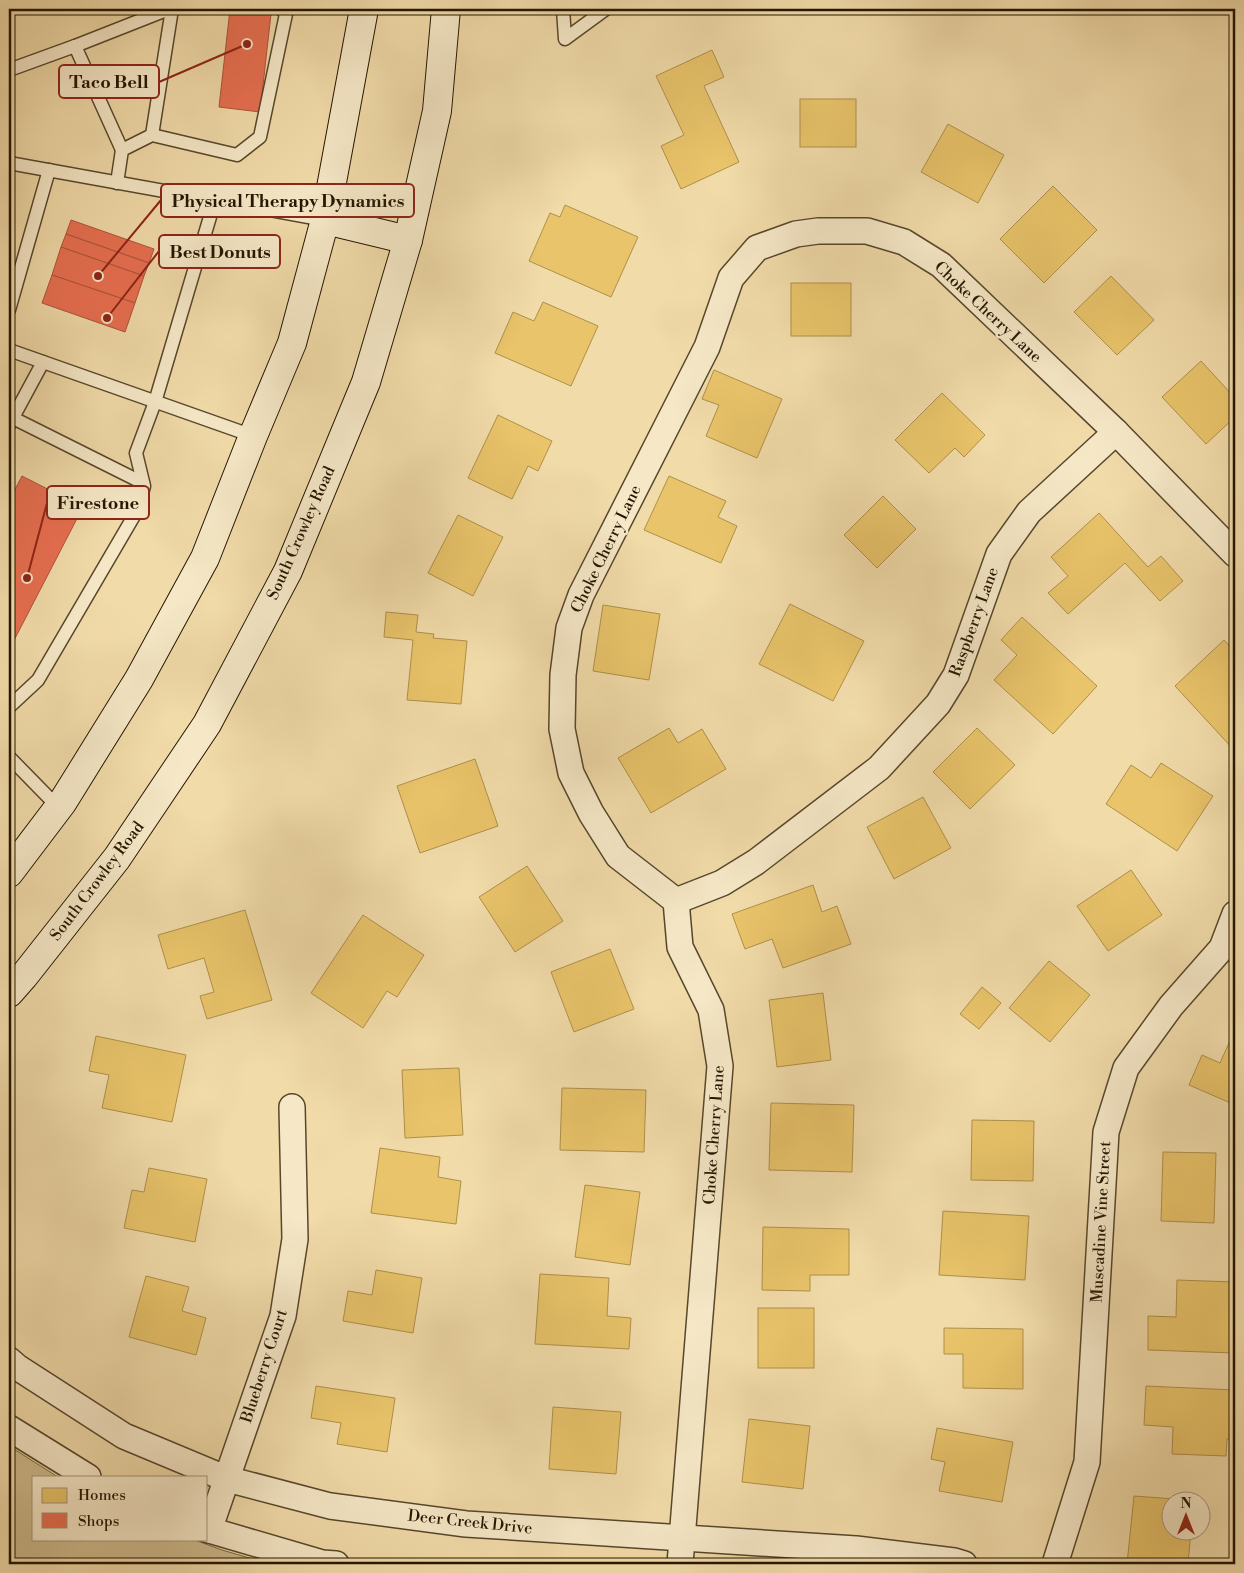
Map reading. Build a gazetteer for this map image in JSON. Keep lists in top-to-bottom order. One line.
{"streets":{"main road":["South Crowley Road"],"street":["Choke Cherry Lane","Raspberry Lane","Muscadine Vine Street","Blueberry Court","Deer Creek Drive"]},"crossings":[["Choke Cherry Lane","Raspberry Lane"],["Choke Cherry Lane","Deer Creek Drive"],["Blueberry Court","Deer Creek Drive"]],"places":["Taco Bell","Physical Therapy Dynamics","Best Donuts","Firestone"],"legend":["Homes","Shops"],"north":"top"}
